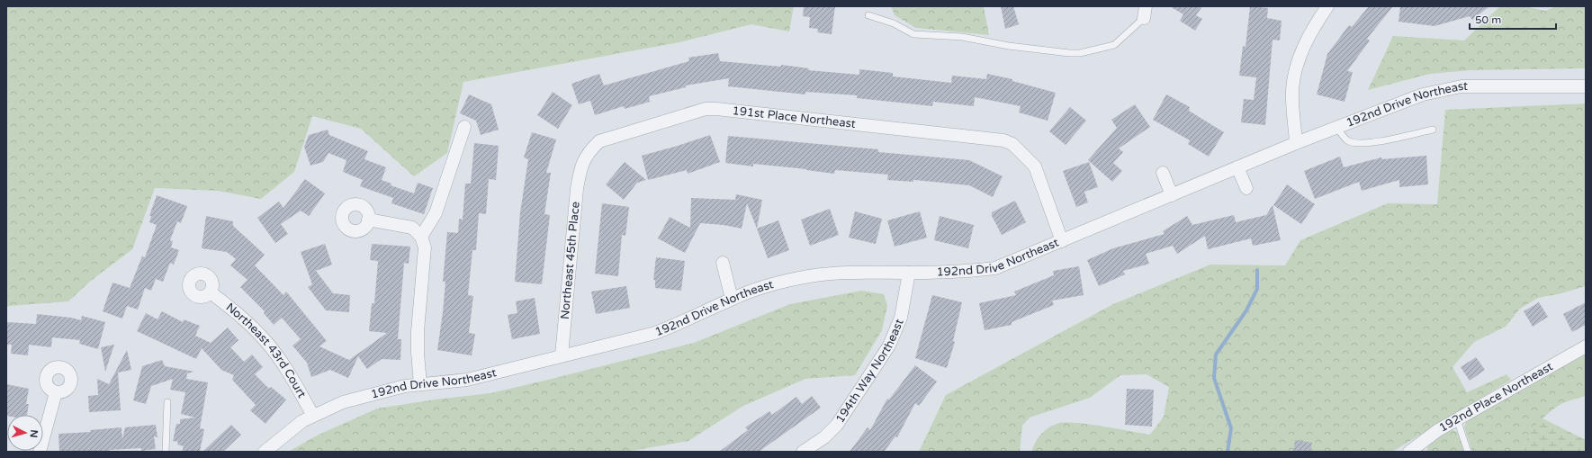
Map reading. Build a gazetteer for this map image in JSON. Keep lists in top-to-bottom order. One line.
{"streets":{"street":["192nd Drive Northeast","191st Place Northeast","Northeast 45th Place","Northeast 43rd Court","194th Way Northeast","192nd Place Northeast"]},"crossings":[["192nd Drive Northeast","191st Place Northeast"],["192nd Drive Northeast","Northeast 45th Place"],["192nd Drive Northeast","Northeast 43rd Court"],["192nd Drive Northeast","194th Way Northeast"],["191st Place Northeast","Northeast 45th Place"]],"scale_bar":"50 m","north":"right"}
